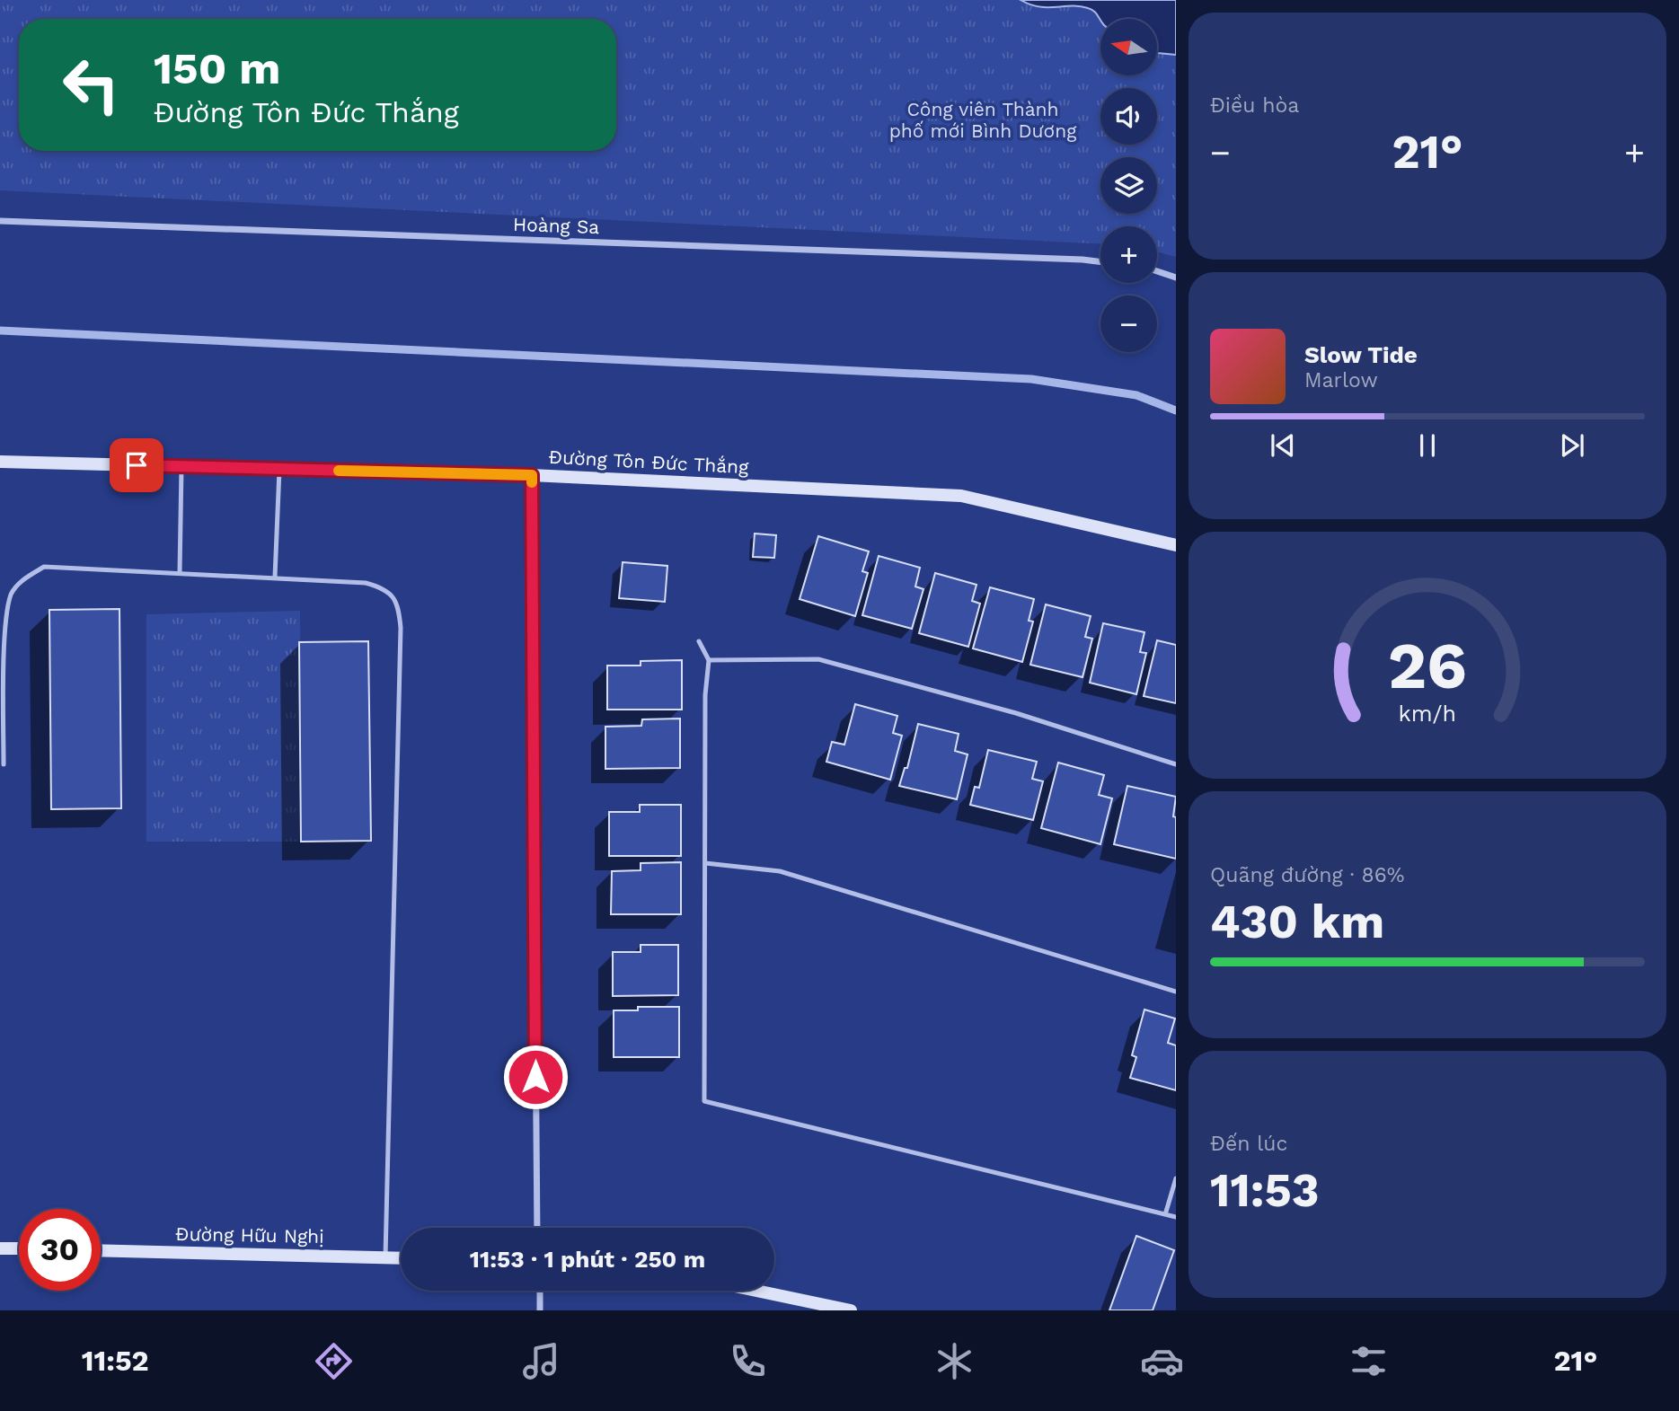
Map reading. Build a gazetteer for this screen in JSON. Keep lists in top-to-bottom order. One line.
{"streets":{"street":["Hoàng Sa","Đường Tôn Đức Thắng","Đường Hữu Nghị"]},"parks":["Công viên Thành phố mới Bình Dương"],"north":"left","page":{"tile":["Điều hòa",["Quãng đường · 86%","430 km"],["Đến lúc","11:53"]],"map_buttons":["+","−"],"turn":["150 m","Đường Tôn Đức Thắng"],"heat":["−","21°","+"],"song":["Slow Tide","Marlow"],"limit":"30","trip":"11:53 · 1 phút · 250 m","tabs":["11:52","21°"],"gauge":["26","km/h"]}}
